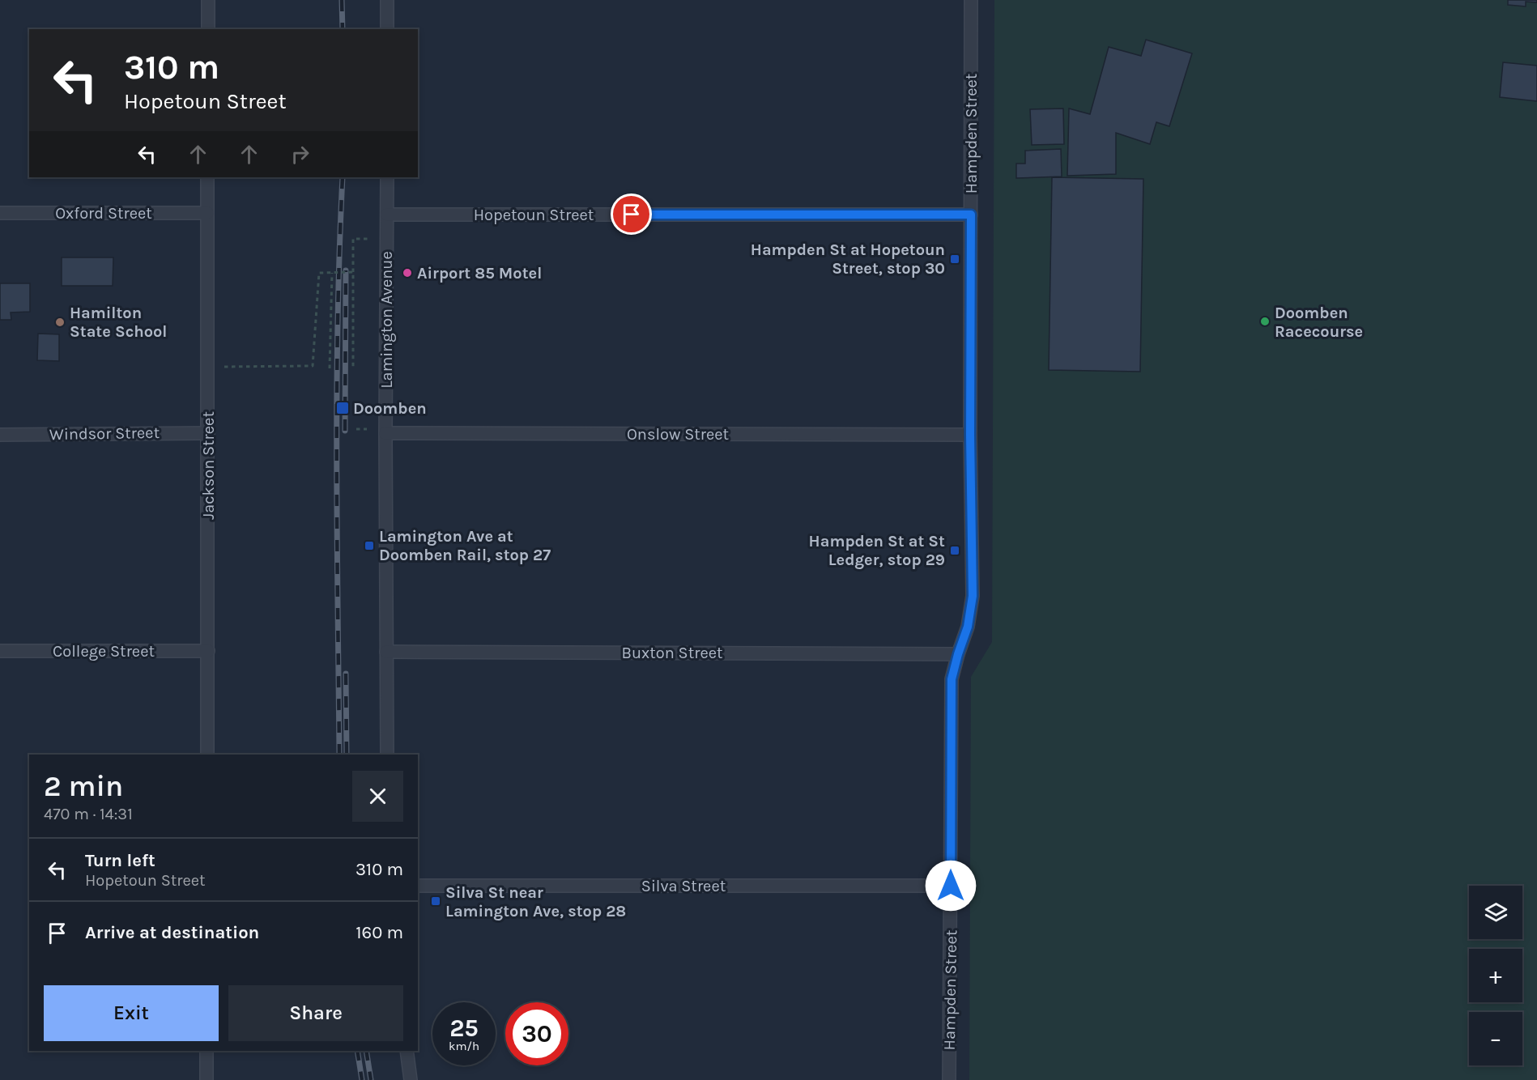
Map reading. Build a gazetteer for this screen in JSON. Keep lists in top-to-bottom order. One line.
{"streets":{"street":["Hampden Street","Oxford Street","Hopetoun Street","Lamington Avenue","Windsor Street","Onslow Street","Jackson Street","College Street","Buxton Street","Silva Street"]},"crossings":[["Hampden Street","Hopetoun Street"],["Hampden Street","Onslow Street"],["Hampden Street","Buxton Street"],["Hampden Street","Silva Street"],["Oxford Street","Jackson Street"],["Hopetoun Street","Lamington Avenue"],["Lamington Avenue","Onslow Street"],["Lamington Avenue","Buxton Street"],["Windsor Street","Jackson Street"],["Jackson Street","College Street"]],"places":{"transit":["Hampden St at Hopetoun Street, stop 30","Doomben","Lamington Ave at Doomben Rail, stop 27","Hampden St at St Ledger, stop 29","Silva St near Lamington Ave, stop 28"],"other":["Airport 85 Motel","Doomben Racecourse","Hamilton State School"]},"page":{"turn":["310 m","Hopetoun Street"],"heading":["2 min","470 m · 14:31"],"list":[{"name":"Turn left","note":"Hopetoun Street","value":"310 m"},{"name":"Arrive at destination","value":"160 m"}],"map_buttons":["+","−"],"buttons":["Exit","Share"],"speed":"25 km/h","limit":"30"}}
